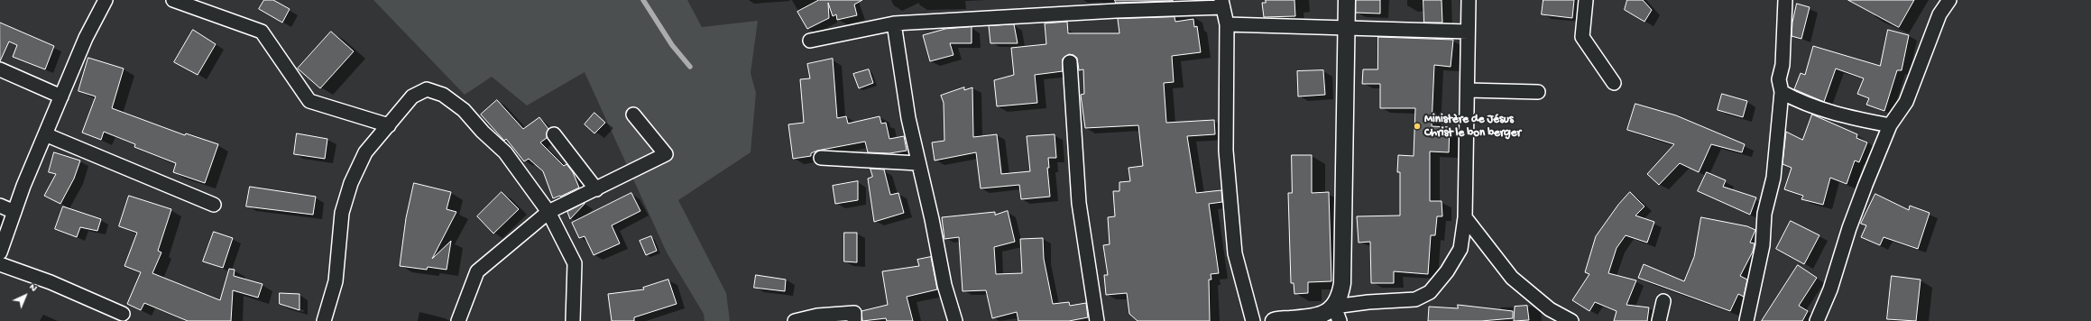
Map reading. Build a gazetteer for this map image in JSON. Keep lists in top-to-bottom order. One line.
{"places":["Ministère de Jésus Christ le bon berger"],"north":"top right"}
